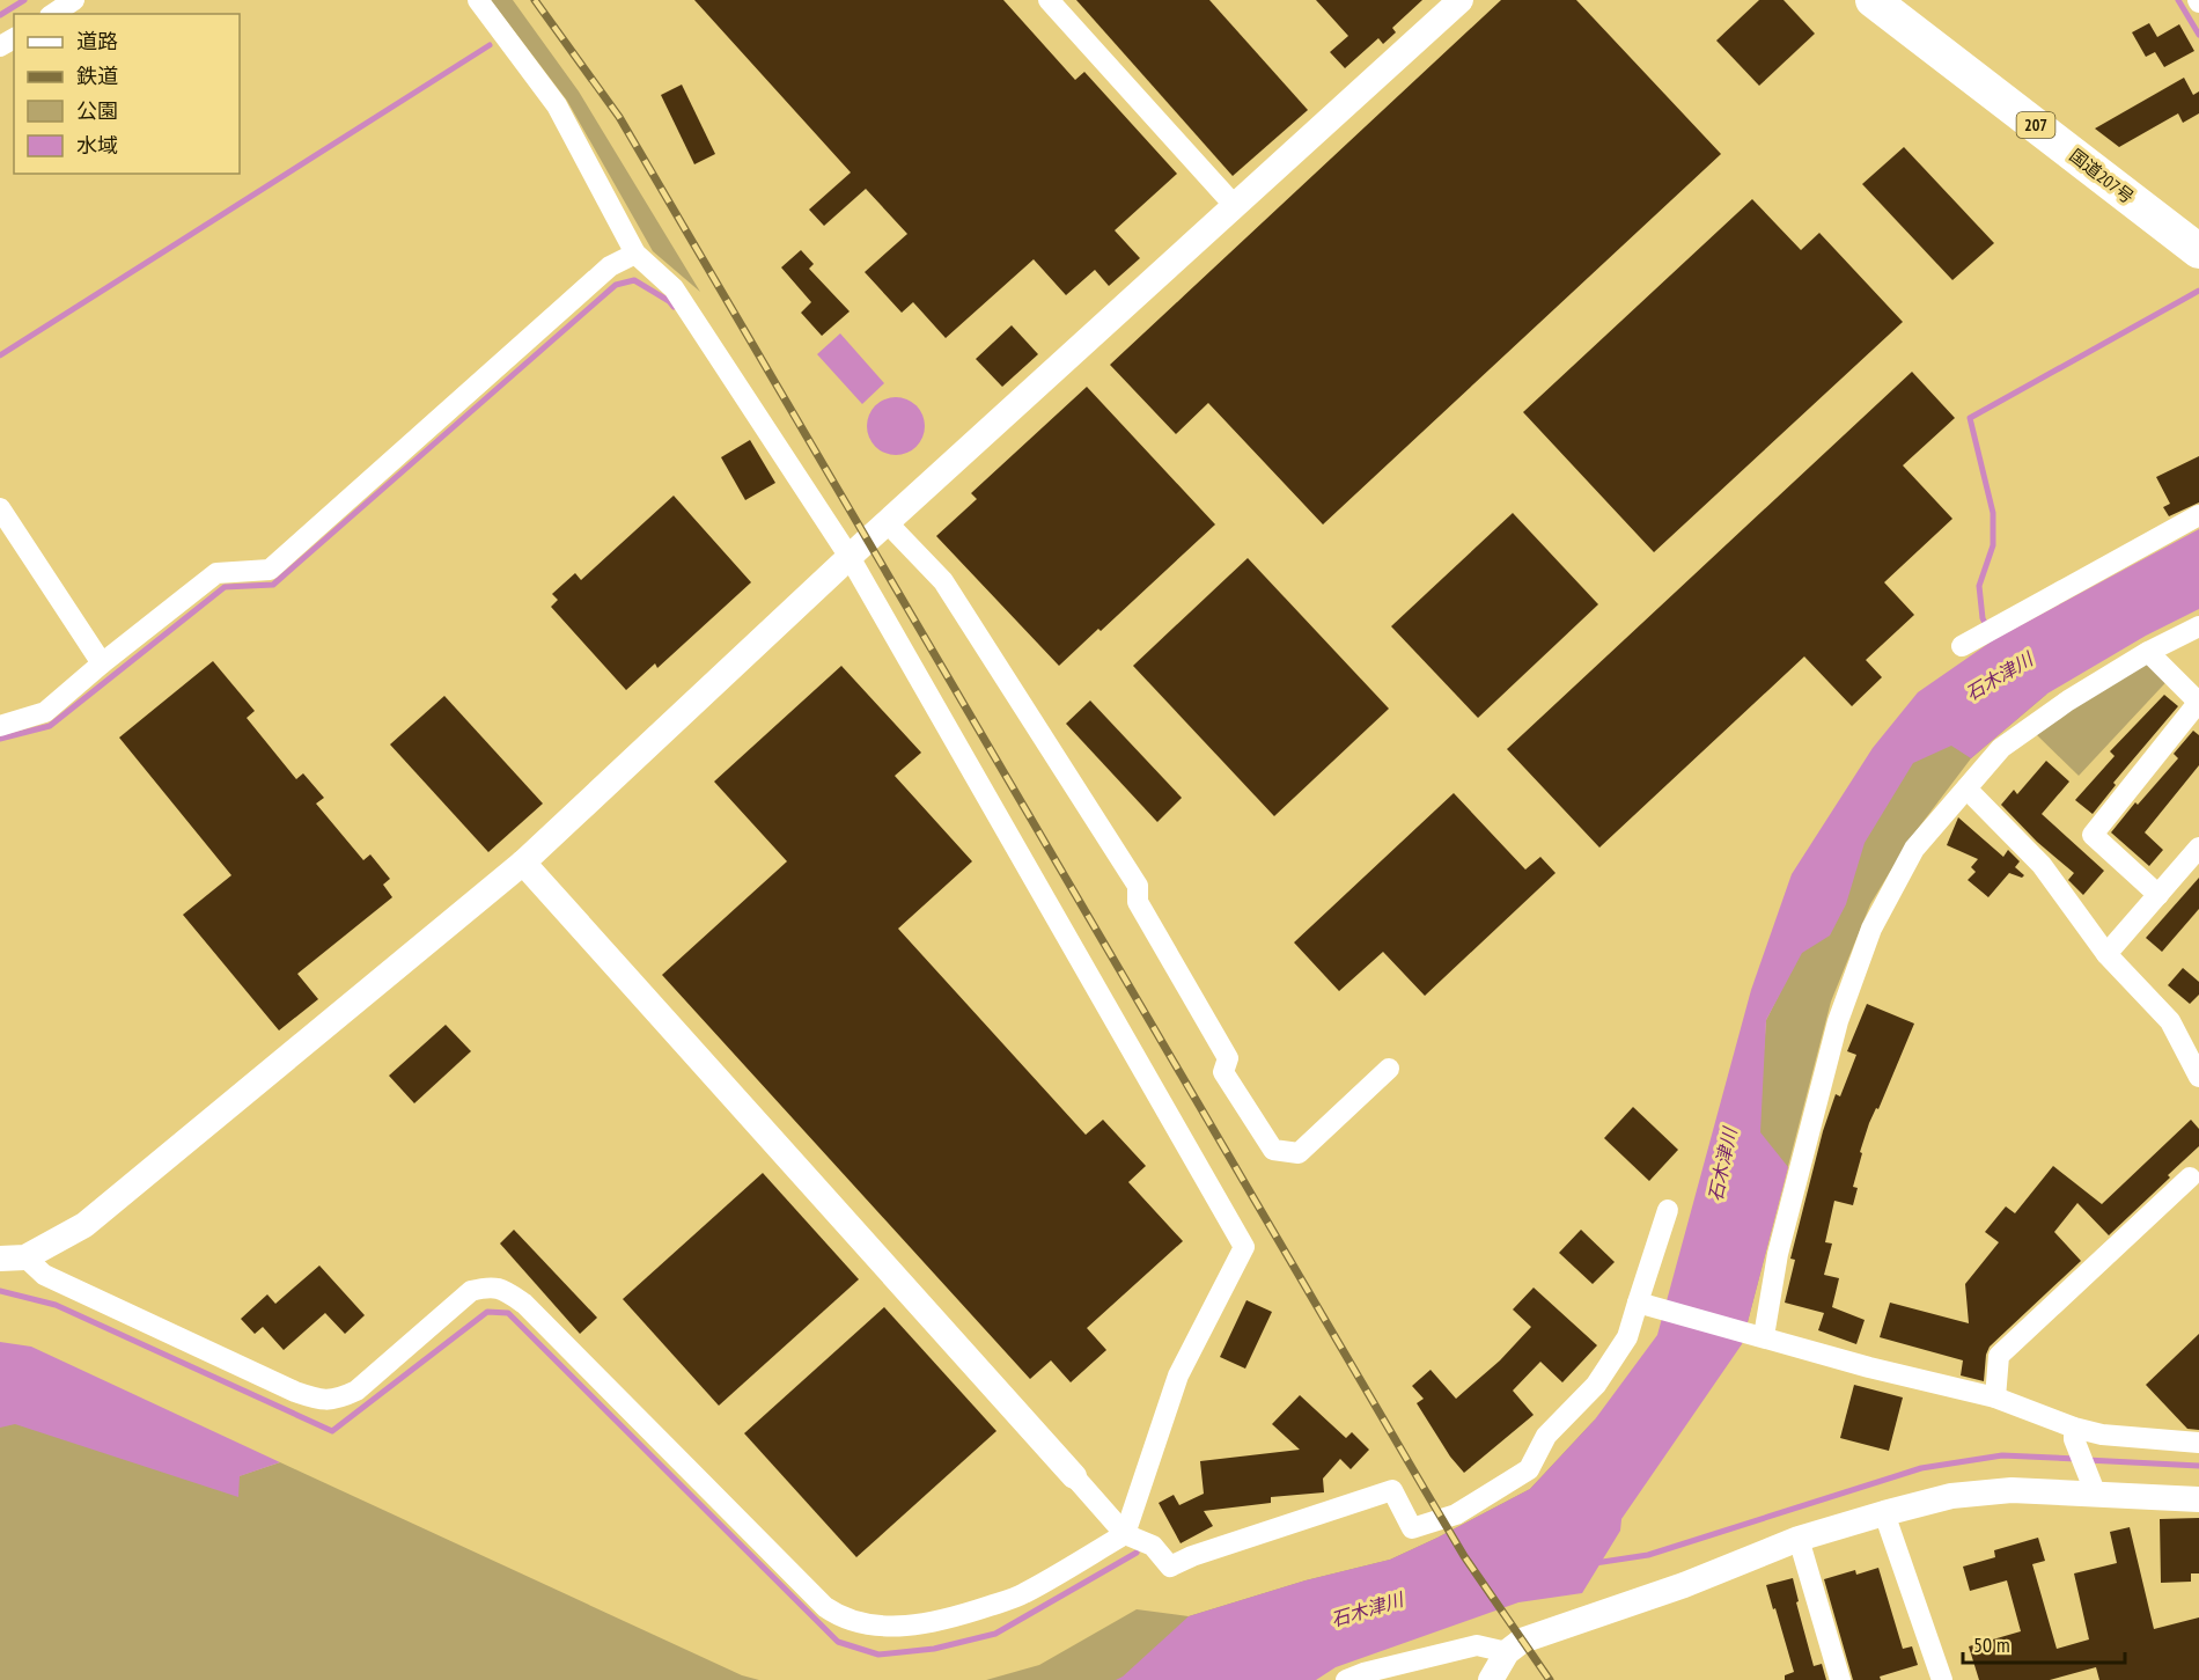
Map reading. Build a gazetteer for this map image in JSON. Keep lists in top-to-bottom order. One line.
{"streets":{"highway":["207","国道207号"]},"water":["石木津川"],"legend":["道路","鉄道","公園","水域"],"scale_bar":"50 m"}
